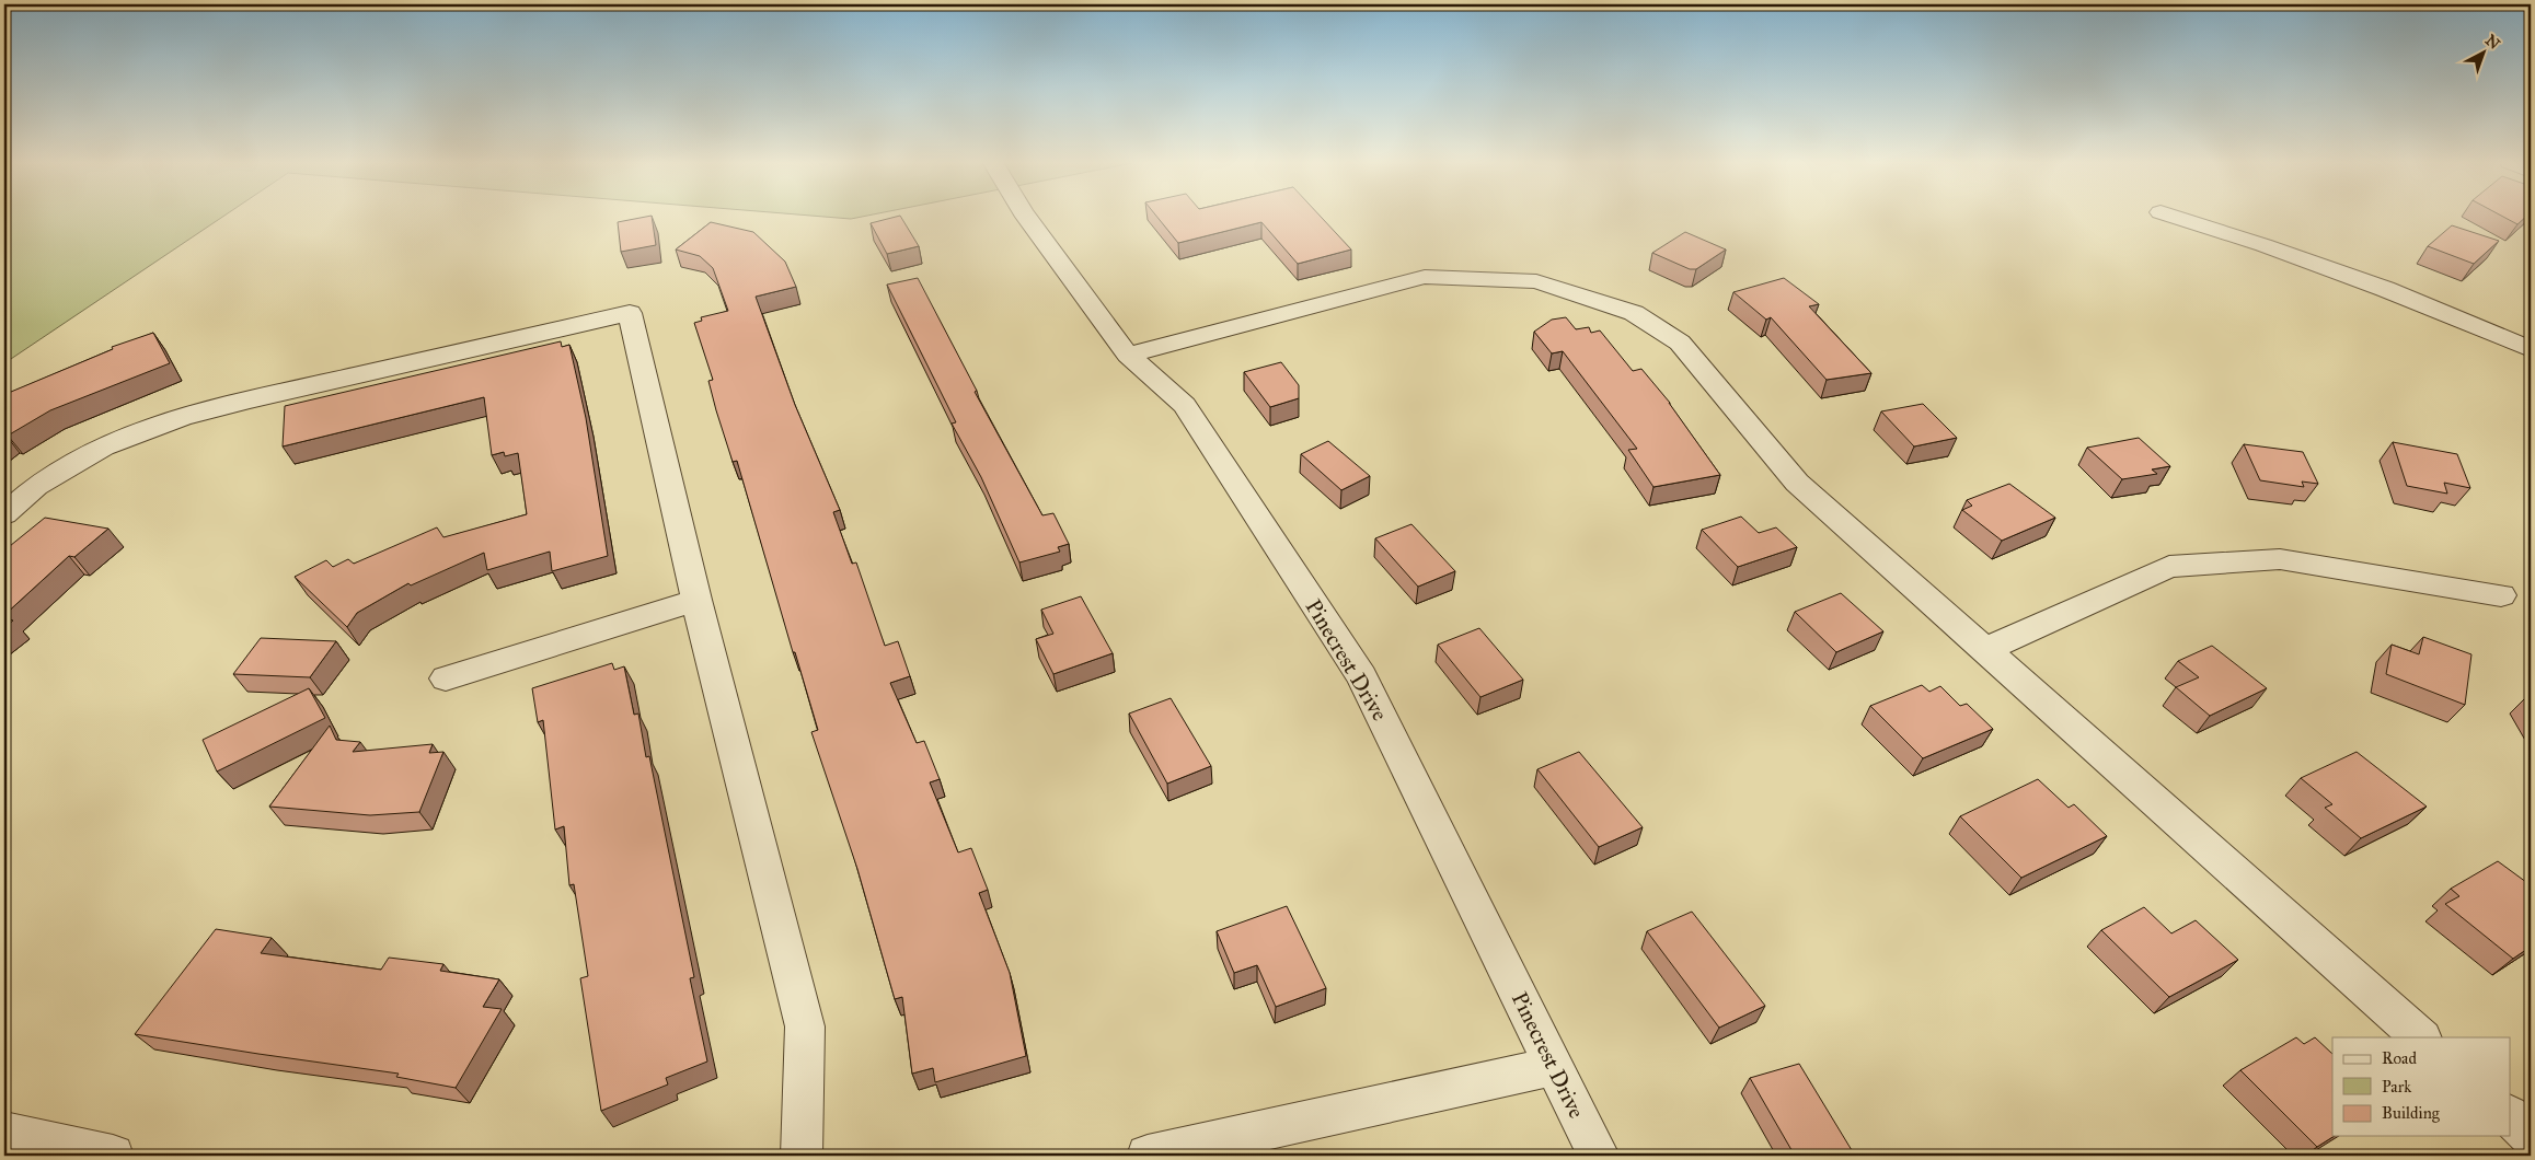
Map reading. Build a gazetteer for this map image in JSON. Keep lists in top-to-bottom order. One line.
{"streets":{"street":["Pinecrest Drive"]},"legend":["Road","Park","Building"],"north":"top right"}
